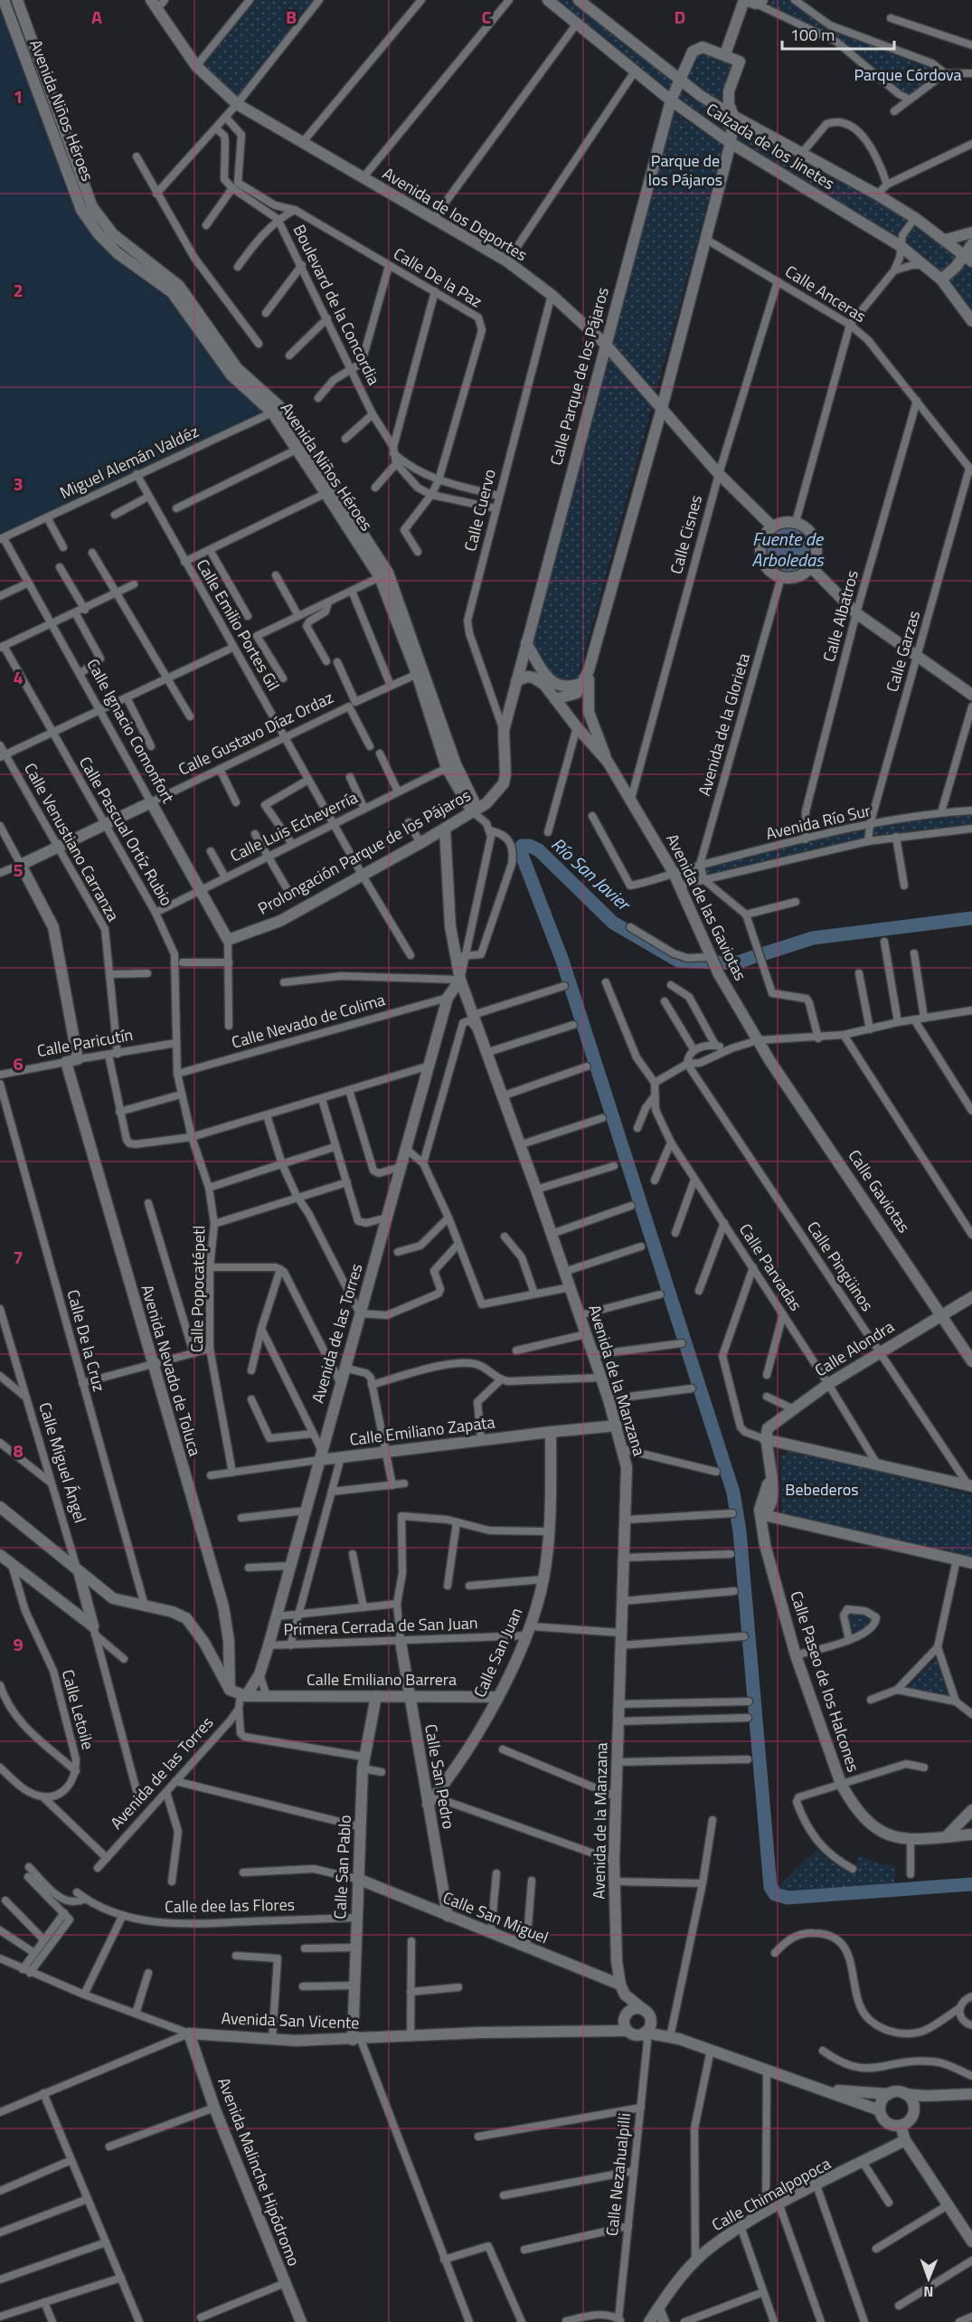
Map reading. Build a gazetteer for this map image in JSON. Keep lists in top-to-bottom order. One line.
{"streets":{"street":["Avenida Niños Héroes","Calzada de los Jinetes","Avenida de los Deportes","Calle De la Paz","Calle Anceras","Boulevard de la Concordia","Calle Parque de los Pájaros","Miguel Alemán Valdéz","Calle Cuervo","Calle Cisnes","Calle Albatros","Calle Emilio Portes Gil","Calle Garzas","Avenida de la Glorieta","Calle Ignacio Comonfort","Calle Gustavo Díaz Ordaz","Avenida Río Sur","Calle Luis Echeverría","Calle Pascual Ortíz Rubio","Calle Venustiano Carranza","Prolongación Parque de los Pájaros","Avenida de las Gaviotas","Calle Nevado de Colima","Calle Paricutín","Calle Gaviotas","Calle Pingüinos","Calle Parvadas","Calle Popocatépetl","Avenida de las Torres","Calle De la Cruz","Calle Alondra","Avenida Nevado de Toluca","Avenida de la Manzana","Calle Emiliano Zapata","Calle Miguel Ángel","Primera Cerrada de San Juan","Calle San Juan","Calle Emiliano Barrera","Calle Paseo de los Halcones","Calle Letoile","Calle San Pedro","Calle San Pablo","Calle dee las Flores","Calle San Miguel","Avenida San Vicente","Avenida Malinche Hipódromo","Calle Nezahualpilli","Calle Chimalpopoca"]},"crossings":[["Avenida Niños Héroes","Miguel Alemán Valdéz"],["Avenida Niños Héroes","Calle Gustavo Díaz Ordaz"],["Avenida Niños Héroes","Calle Luis Echeverría"],["Avenida Niños Héroes","Prolongación Parque de los Pájaros"],["Avenida Niños Héroes","Avenida de la Manzana"],["Calzada de los Jinetes","Calle Parque de los Pájaros"],["Avenida de los Deportes","Calle Parque de los Pájaros"],["Avenida de los Deportes","Calle Cuervo"],["Avenida de los Deportes","Calle Cisnes"],["Avenida de los Deportes","Avenida de la Glorieta"],["Calle De la Paz","Boulevard de la Concordia"],["Calle Anceras","Calle Cisnes"],["Calle Anceras","Calle Albatros"],["Calle Anceras","Calle Garzas"],["Boulevard de la Concordia","Calle Cuervo"],["Calle Parque de los Pájaros","Prolongación Parque de los Pájaros"],["Calle Parque de los Pájaros","Avenida de las Gaviotas"],["Miguel Alemán Valdéz","Calle Emilio Portes Gil"],["Miguel Alemán Valdéz","Calle Ignacio Comonfort"],["Calle Cuervo","Prolongación Parque de los Pájaros"],["Calle Cisnes","Avenida de las Gaviotas"],["Calle Albatros","Avenida Río Sur"],["Calle Emilio Portes Gil","Calle Gustavo Díaz Ordaz"],["Calle Emilio Portes Gil","Calle Luis Echeverría"],["Calle Emilio Portes Gil","Prolongación Parque de los Pájaros"],["Calle Garzas","Avenida Río Sur"],["Avenida de la Glorieta","Avenida Río Sur"],["Calle Ignacio Comonfort","Calle Gustavo Díaz Ordaz"],["Calle Ignacio Comonfort","Calle Luis Echeverría"],["Calle Ignacio Comonfort","Prolongación Parque de los Pájaros"],["Calle Gustavo Díaz Ordaz","Calle Pascual Ortíz Rubio"],["Calle Gustavo Díaz Ordaz","Calle Venustiano Carranza"],["Avenida Río Sur","Avenida de las Gaviotas"],["Calle Luis Echeverría","Calle Pascual Ortíz Rubio"],["Calle Pascual Ortíz Rubio","Calle Paricutín"],["Calle Pascual Ortíz Rubio","Calle Popocatépetl"],["Calle Venustiano Carranza","Calle Paricutín"],["Prolongación Parque de los Pájaros","Avenida de las Gaviotas"],["Prolongación Parque de los Pájaros","Avenida de la Manzana"],["Avenida de las Gaviotas","Calle Gaviotas"],["Calle Nevado de Colima","Calle Popocatépetl"],["Calle Nevado de Colima","Avenida de las Torres"],["Calle Paricutín","Calle Popocatépetl"],["Calle Paricutín","Avenida Nevado de Toluca"],["Calle Gaviotas","Calle Alondra"],["Calle Pingüinos","Calle Alondra"],["Calle Parvadas","Calle Alondra"],["Calle Popocatépetl","Calle Emiliano Zapata"],["Avenida de las Torres","Avenida Nevado de Toluca"],["Avenida de las Torres","Avenida de la Manzana"],["Avenida de las Torres","Calle Emiliano Zapata"],["Avenida de las Torres","Primera Cerrada de San Juan"],["Calle Alondra","Calle Paseo de los Halcones"],["Avenida de la Manzana","Calle Emiliano Zapata"],["Avenida de la Manzana","Primera Cerrada de San Juan"],["Avenida de la Manzana","Calle San Miguel"],["Avenida de la Manzana","Avenida San Vicente"],["Avenida de la Manzana","Calle Nezahualpilli"],["Calle Emiliano Zapata","Calle San Juan"],["Primera Cerrada de San Juan","Calle San Juan"],["Primera Cerrada de San Juan","Calle San Pedro"],["Calle San Juan","Calle Emiliano Barrera"],["Calle San Juan","Calle San Pedro"],["Calle Emiliano Barrera","Calle San Pedro"],["Calle Emiliano Barrera","Calle San Pablo"],["Calle San Pedro","Calle San Miguel"],["Calle San Pablo","Calle dee las Flores"],["Calle San Pablo","Calle San Miguel"],["Calle San Pablo","Avenida San Vicente"],["Avenida San Vicente","Avenida Malinche Hipódromo"],["Avenida San Vicente","Calle Nezahualpilli"]],"water":["Fuente de Arboledas","Río San Javier"],"parks":["Parque Córdova","Parque de los Pájaros","Bebederos"],"scale_bar":"100 m","north":"bottom","grid":{"columns":["A","B","C","D"],"rows":["1","2","3","4","5","6","7","8","9"]}}
